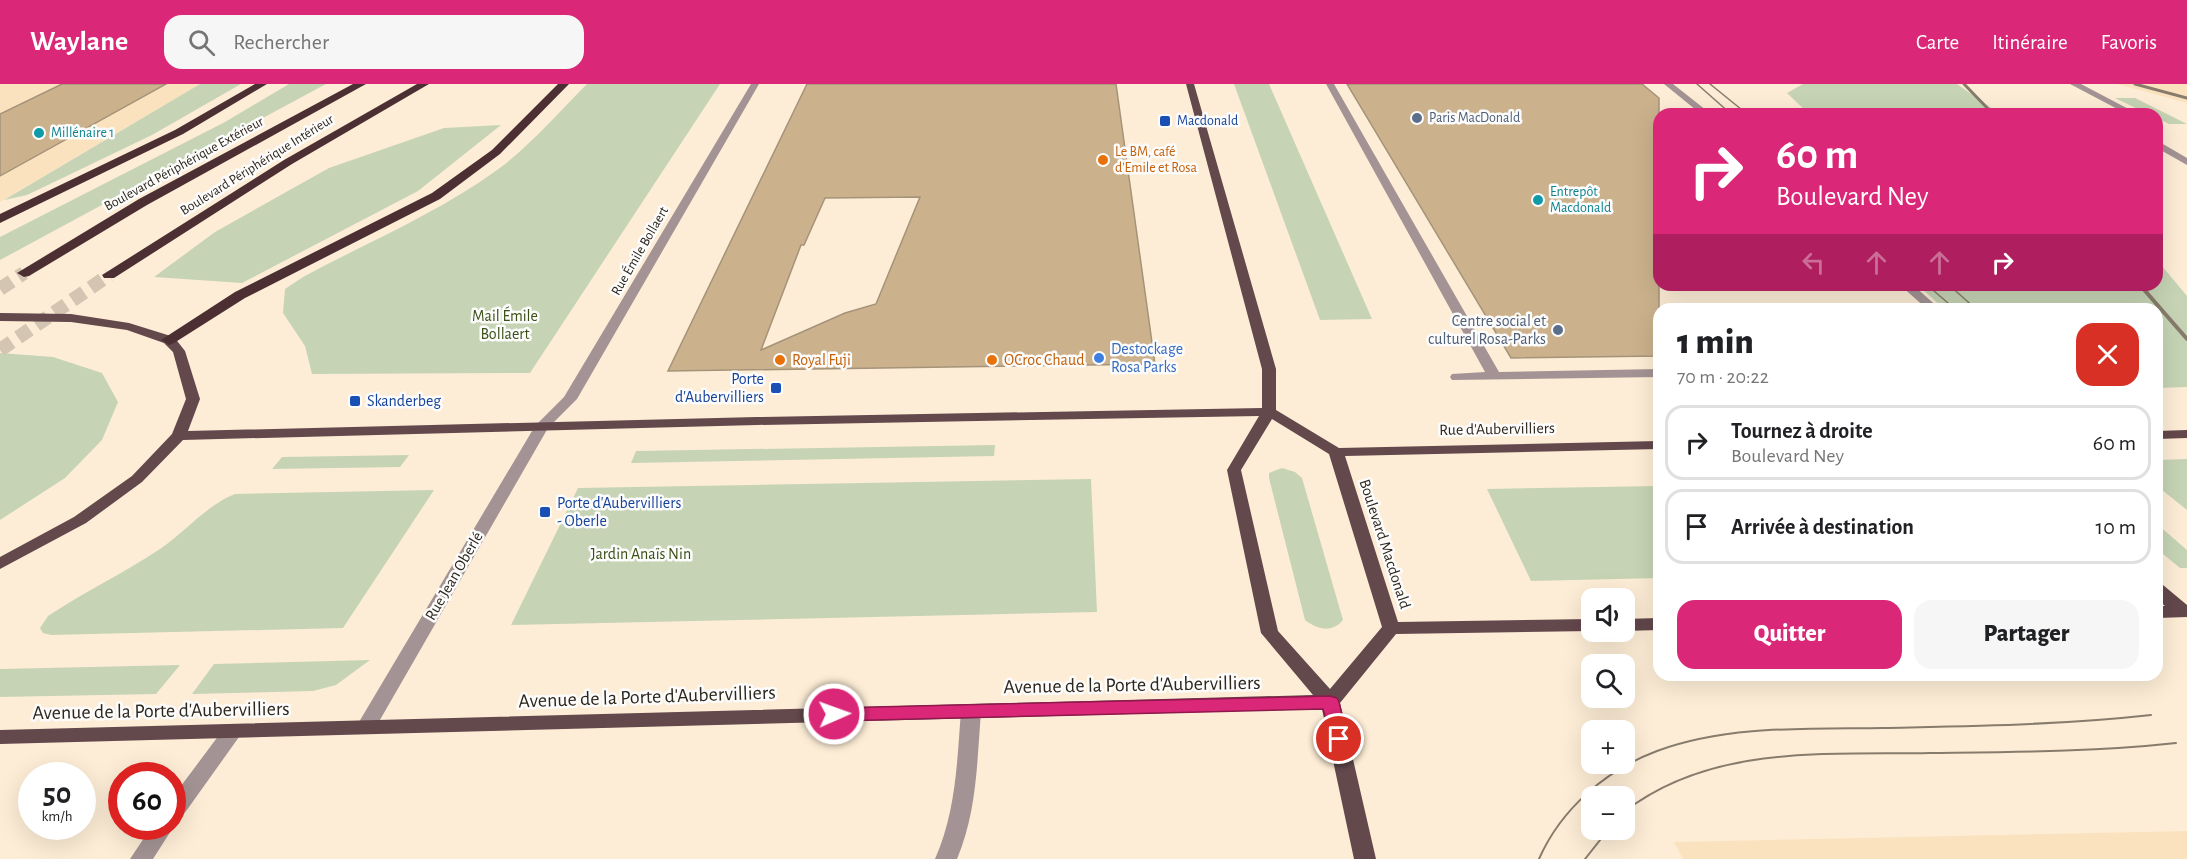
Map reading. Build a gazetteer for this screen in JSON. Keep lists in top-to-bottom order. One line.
{"streets":{"highway":["Boulevard Périphérique Extérieur","Boulevard Périphérique Intérieur"],"main road":["Rue d'Aubervilliers","Boulevard Macdonald","Avenue de la Porte d'Aubervilliers"],"street":["Rue Émile Bollaert","Rue Jean Oberlé"]},"crossings":[["Rue Émile Bollaert","Rue Jean Oberlé"],["Rue d'Aubervilliers","Boulevard Macdonald"],["Boulevard Macdonald","Avenue de la Porte d'Aubervilliers"],["Rue Jean Oberlé","Avenue de la Porte d'Aubervilliers"]],"parks":["Mail Émile Bollaert","Jardin Anaïs Nin"],"places":{"other":["Paris MacDonald","Millénaire 1","Le BM, café d'Emile et Rosa","Entrepôt Macdonald","Centre social et culturel Rosa-Parks","Destockage Rosa Parks","Royal Fuji","OCroc Chaud"],"transit":["Macdonald","Porte d'Aubervilliers","Skanderbeg","Porte d'Aubervilliers - Oberle"]},"page":{"header":"Waylane","search":"Rechercher","nav":["Carte","Itinéraire","Favoris"],"turn":["60 m","Boulevard Ney"],"heading":["1 min","70 m · 20:22"],"list":[{"name":"Tournez à droite","note":"Boulevard Ney","value":"60 m"},{"name":"Arrivée à destination","value":"10 m"}],"map_buttons":["+","−"],"buttons":["Quitter","Partager"],"speed":"50 km/h","limit":"60"}}
